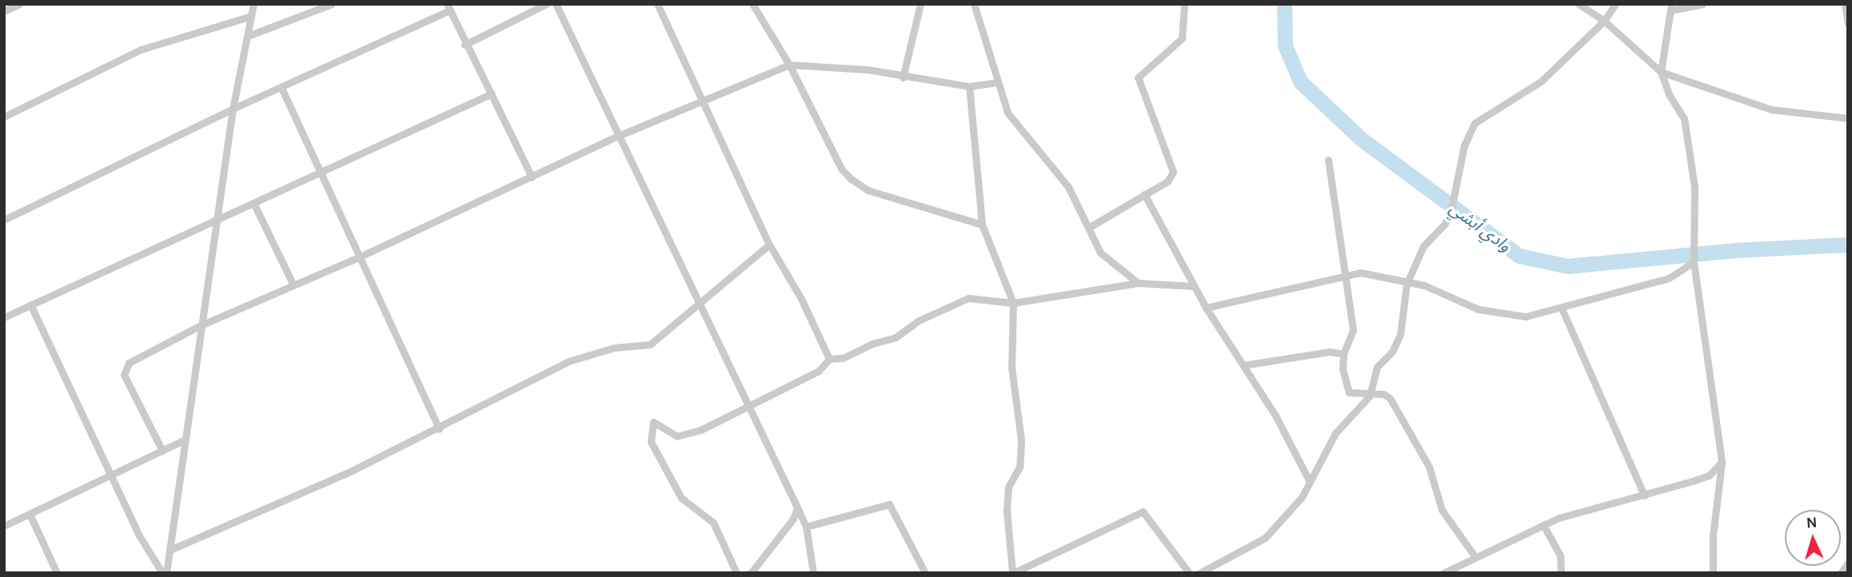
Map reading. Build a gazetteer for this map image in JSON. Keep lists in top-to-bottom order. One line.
{"water":["وادي أبشي"],"north":"top"}
